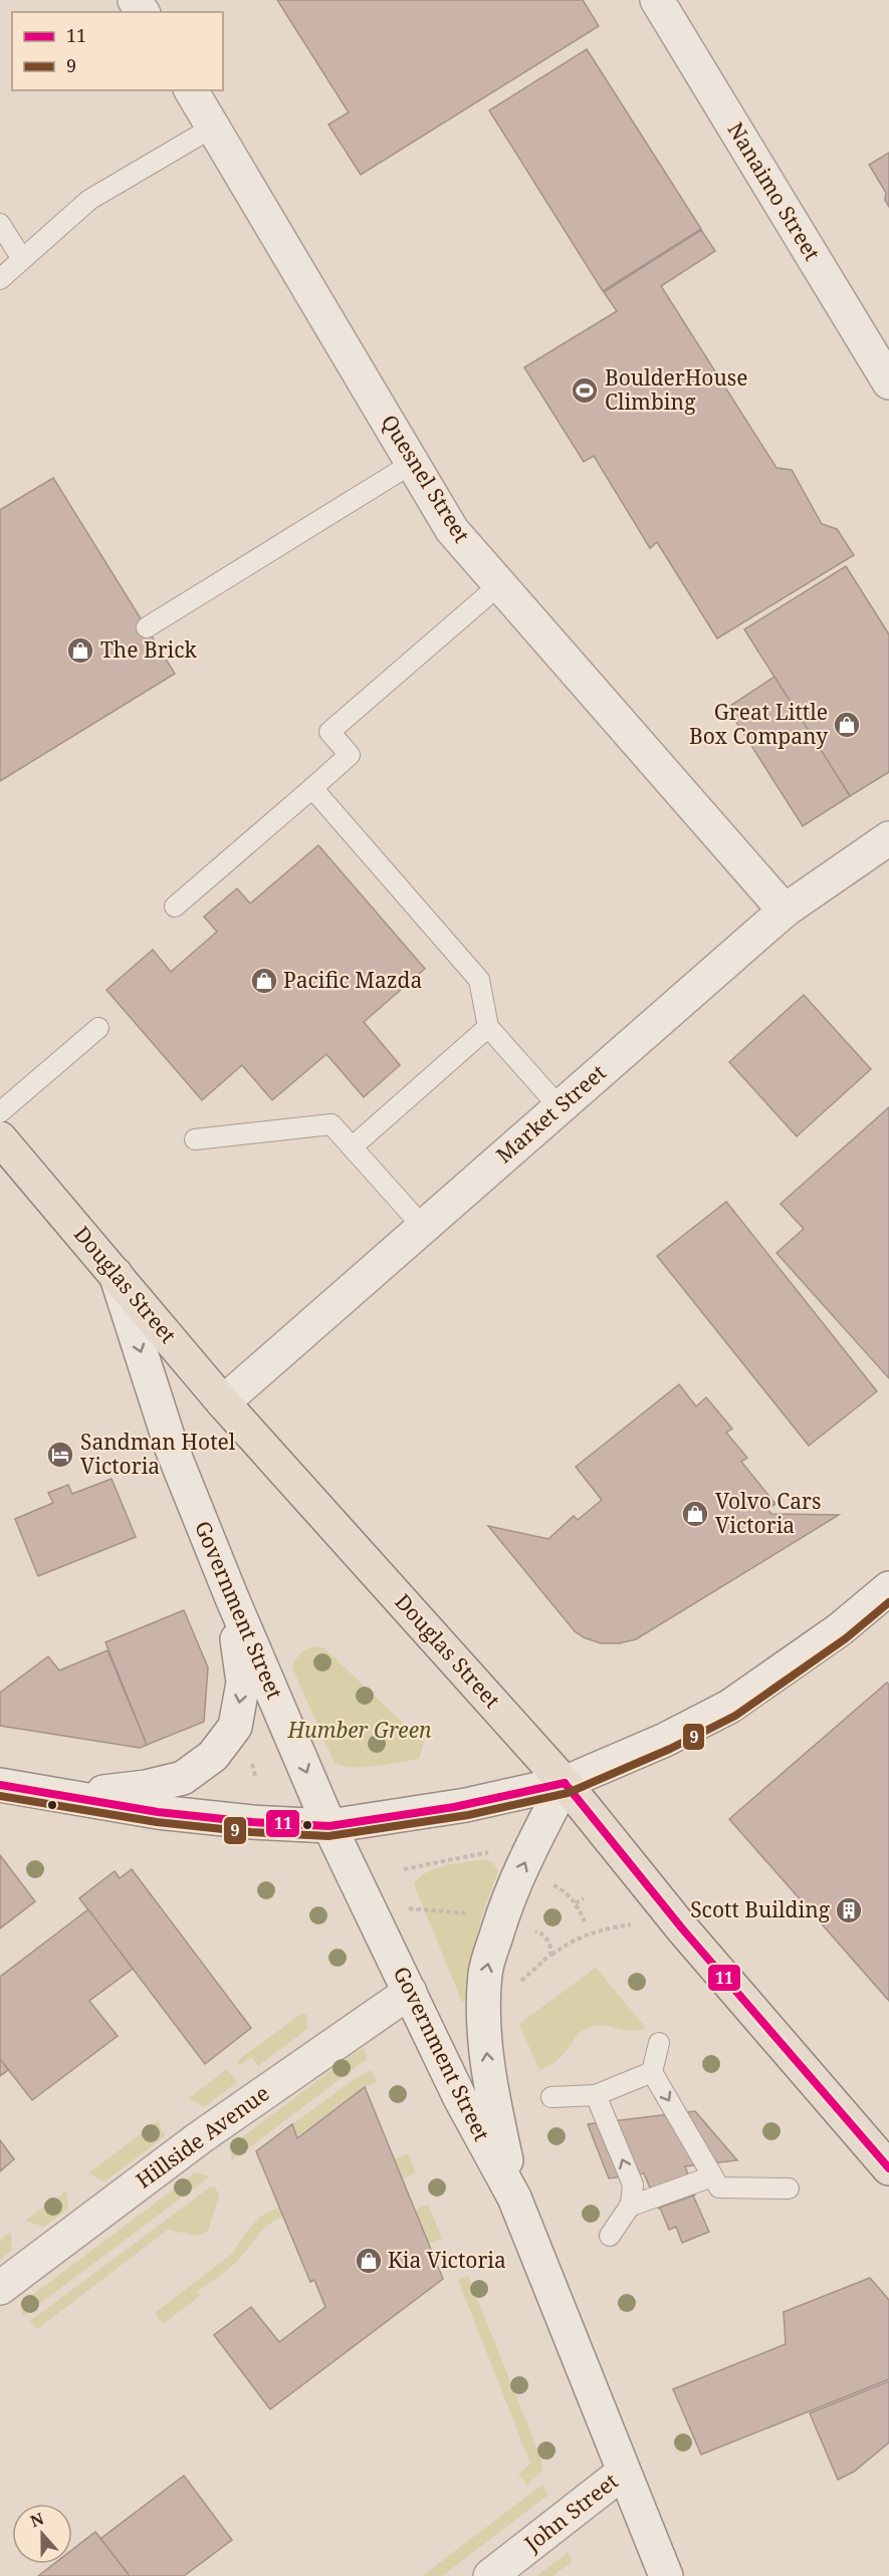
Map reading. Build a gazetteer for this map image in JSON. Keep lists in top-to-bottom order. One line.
{"streets":{"main road":["Nanaimo Street","Quesnel Street","Market Street","Douglas Street","Government Street","Hillside Avenue","John Street"]},"crossings":[["Quesnel Street","Market Street"],["Market Street","Douglas Street"],["Douglas Street","Government Street"],["Government Street","Hillside Avenue"],["Government Street","John Street"]],"parks":["Humber Green"],"places":{"sports":["BoulderHouse Climbing"],"shop":["The Brick","Great Little Box Company","Pacific Mazda","Volvo Cars Victoria","Kia Victoria"],"hotel":["Sandman Hotel Victoria"],"building":["Scott Building"]},"lines":["transit line 9","transit line 11"],"legend":["11","9"],"north":"top"}
